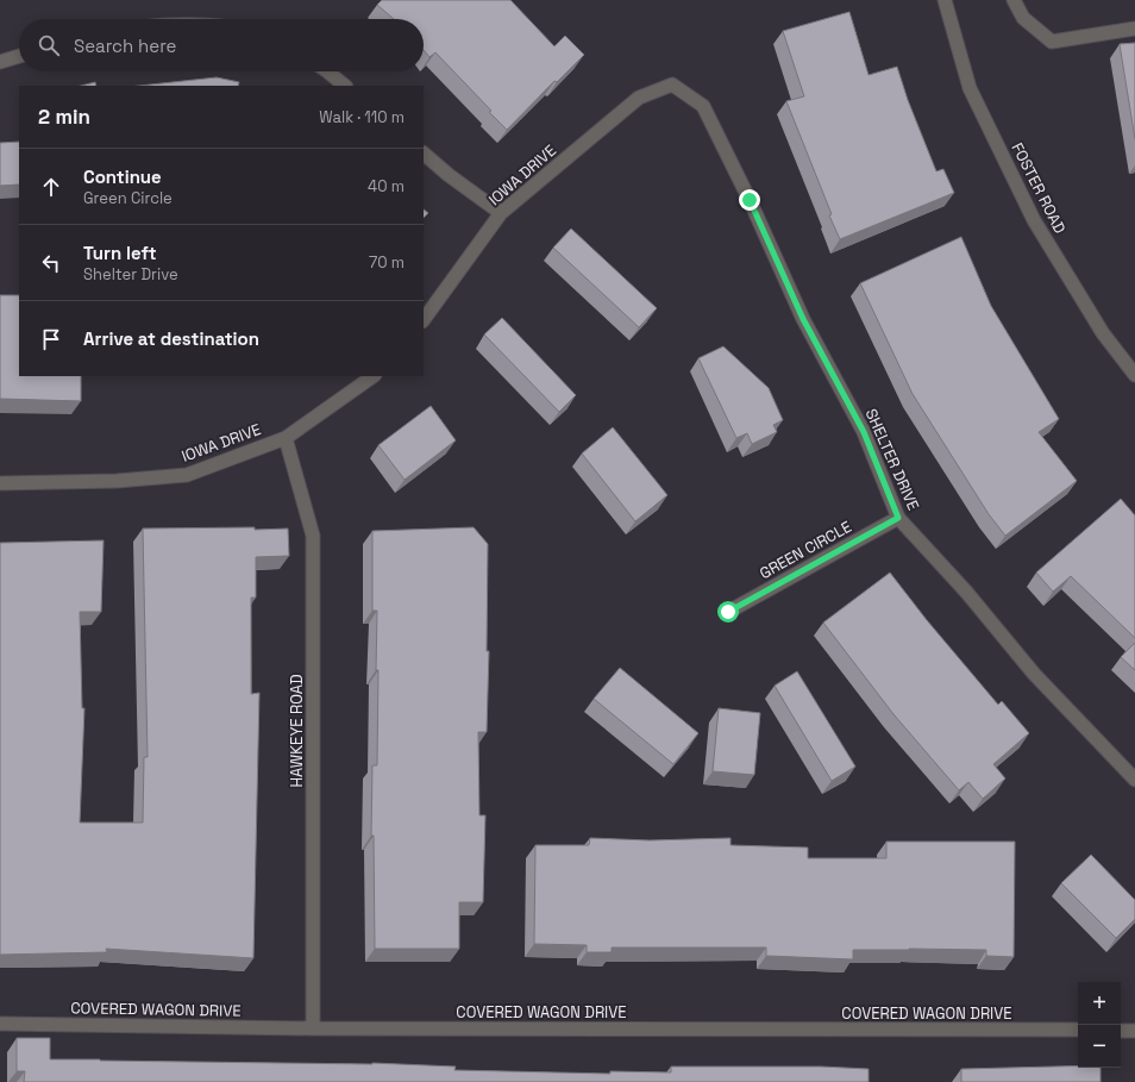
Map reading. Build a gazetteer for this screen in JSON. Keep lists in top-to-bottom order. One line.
{"streets":{"street":["IOWA DRIVE","FOSTER ROAD","SHELTER DRIVE","GREEN CIRCLE","HAWKEYE ROAD","COVERED WAGON DRIVE"]},"crossings":[["IOWA DRIVE","SHELTER DRIVE"],["IOWA DRIVE","HAWKEYE ROAD"],["SHELTER DRIVE","GREEN CIRCLE"],["HAWKEYE ROAD","COVERED WAGON DRIVE"]],"page":{"search":"Search here","heading":["2 min","Walk · 110 m"],"list":[["Continue","Green Circle","40 m"],["Turn left","Shelter Drive","70 m"],"Arrive at destination"],"map_buttons":["+","−"]}}
